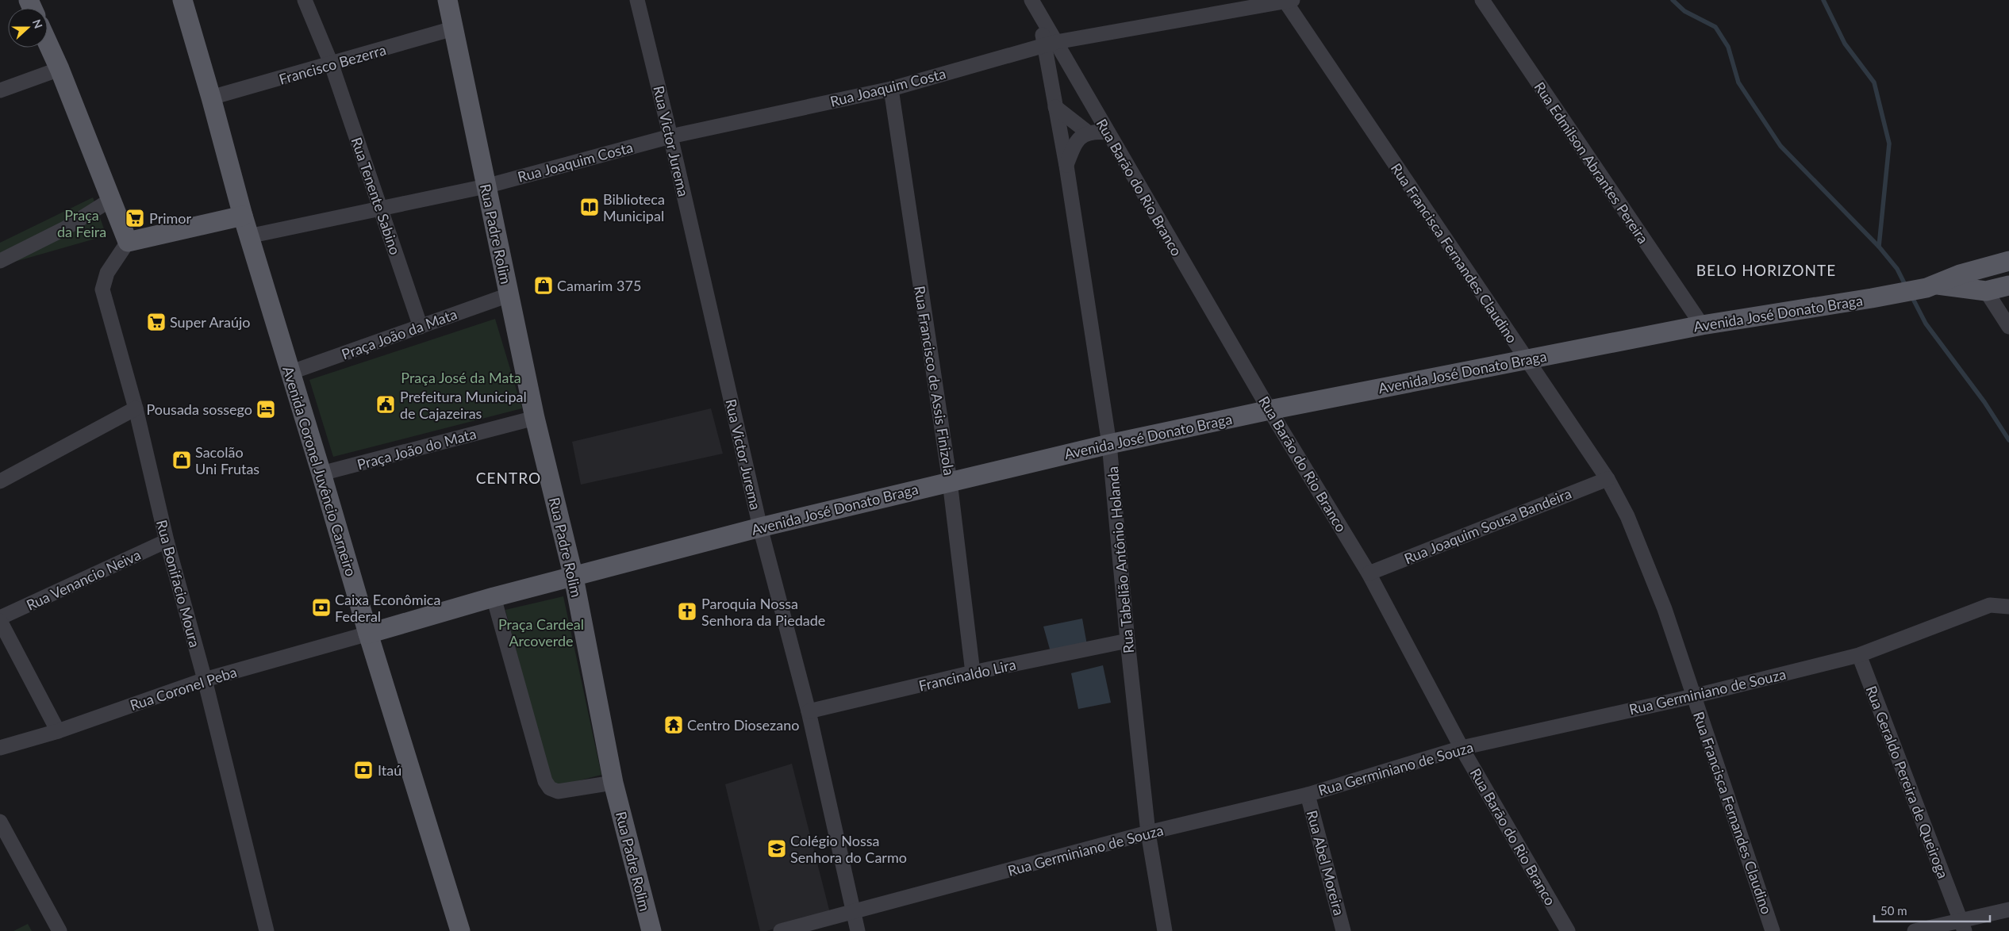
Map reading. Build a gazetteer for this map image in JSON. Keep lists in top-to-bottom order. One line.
{"streets":{"main road":["Rua Padre Rolim","Avenida José Donato Braga","Avenida Coronel Juvêncio Carneiro"],"street":["Francisco Bezerra","Rua Joaquim Costa","Rua Victor Jurema","Rua Edmilson Abrantes Pereira","Rua Barāo do Rio Branco","Rua Tenente Sabino","Rua Francisca Fernandes Claudino","Praça João da Mata","Rua Francisco de Assis Finizola","Praça João do Mata","Rua Joaquim Sousa Bandeira","Rua Tabelião Antônio Holanda","Rua Venancio Neiva","Rua Bonifacio Moura","Francinaldo Lira","Rua Coronel Peba","Rua Germiniano de Souza","Rua Geraldo Pereira de Queiroga","Rua Abel Moreira"]},"crossings":[["Francisco Bezerra","Rua Tenente Sabino"],["Francisco Bezerra","Rua Padre Rolim"],["Francisco Bezerra","Avenida Coronel Juvêncio Carneiro"],["Rua Joaquim Costa","Rua Victor Jurema"],["Rua Joaquim Costa","Rua Barāo do Rio Branco"],["Rua Joaquim Costa","Rua Tenente Sabino"],["Rua Joaquim Costa","Rua Padre Rolim"],["Rua Joaquim Costa","Rua Francisca Fernandes Claudino"],["Rua Joaquim Costa","Rua Francisco de Assis Finizola"],["Rua Joaquim Costa","Avenida Coronel Juvêncio Carneiro"],["Rua Joaquim Costa","Rua Tabelião Antônio Holanda"],["Rua Victor Jurema","Avenida José Donato Braga"],["Rua Victor Jurema","Francinaldo Lira"],["Rua Victor Jurema","Rua Germiniano de Souza"],["Rua Edmilson Abrantes Pereira","Avenida José Donato Braga"],["Rua Barāo do Rio Branco","Avenida José Donato Braga"],["Rua Barāo do Rio Branco","Rua Joaquim Sousa Bandeira"],["Rua Barāo do Rio Branco","Rua Tabelião Antônio Holanda"],["Rua Barāo do Rio Branco","Rua Germiniano de Souza"],["Rua Tenente Sabino","Praça João da Mata"],["Rua Padre Rolim","Avenida José Donato Braga"],["Rua Padre Rolim","Praça João da Mata"],["Rua Padre Rolim","Praça João do Mata"],["Rua Francisca Fernandes Claudino","Avenida José Donato Braga"],["Rua Francisca Fernandes Claudino","Rua Joaquim Sousa Bandeira"],["Rua Francisca Fernandes Claudino","Rua Germiniano de Souza"],["Avenida José Donato Braga","Rua Francisco de Assis Finizola"],["Avenida José Donato Braga","Avenida Coronel Juvêncio Carneiro"],["Avenida José Donato Braga","Rua Tabelião Antônio Holanda"],["Avenida José Donato Braga","Rua Coronel Peba"],["Praça João da Mata","Avenida Coronel Juvêncio Carneiro"],["Rua Francisco de Assis Finizola","Francinaldo Lira"],["Praça João do Mata","Avenida Coronel Juvêncio Carneiro"],["Avenida Coronel Juvêncio Carneiro","Rua Coronel Peba"],["Rua Tabelião Antônio Holanda","Francinaldo Lira"],["Rua Tabelião Antônio Holanda","Rua Germiniano de Souza"],["Rua Venancio Neiva","Rua Bonifacio Moura"],["Rua Bonifacio Moura","Rua Coronel Peba"],["Rua Germiniano de Souza","Rua Geraldo Pereira de Queiroga"],["Rua Germiniano de Souza","Rua Abel Moreira"]],"districts":["BELO HORIZONTE","CENTRO"],"parks":["Praça da Feira","Praça José da Mata","Praça Cardeal Arcoverde"],"places":{"library":["Biblioteca Municipal"],"supermarket":["Primor","Super Araújo"],"shop":["Camarim 375","Sacolão Uni Frutas"],"public building":["Prefeitura Municipal de Cajazeiras"],"hotel":["Pousada sossego"],"bank":["Caixa Econômica Federal","Itaú"],"church":["Paroquia Nossa Senhora da Piedade"],"temple":["Centro Diosezano"],"school or university":["Colégio Nossa Senhora do Carmo"]},"scale_bar":"50 m","north":"right"}
